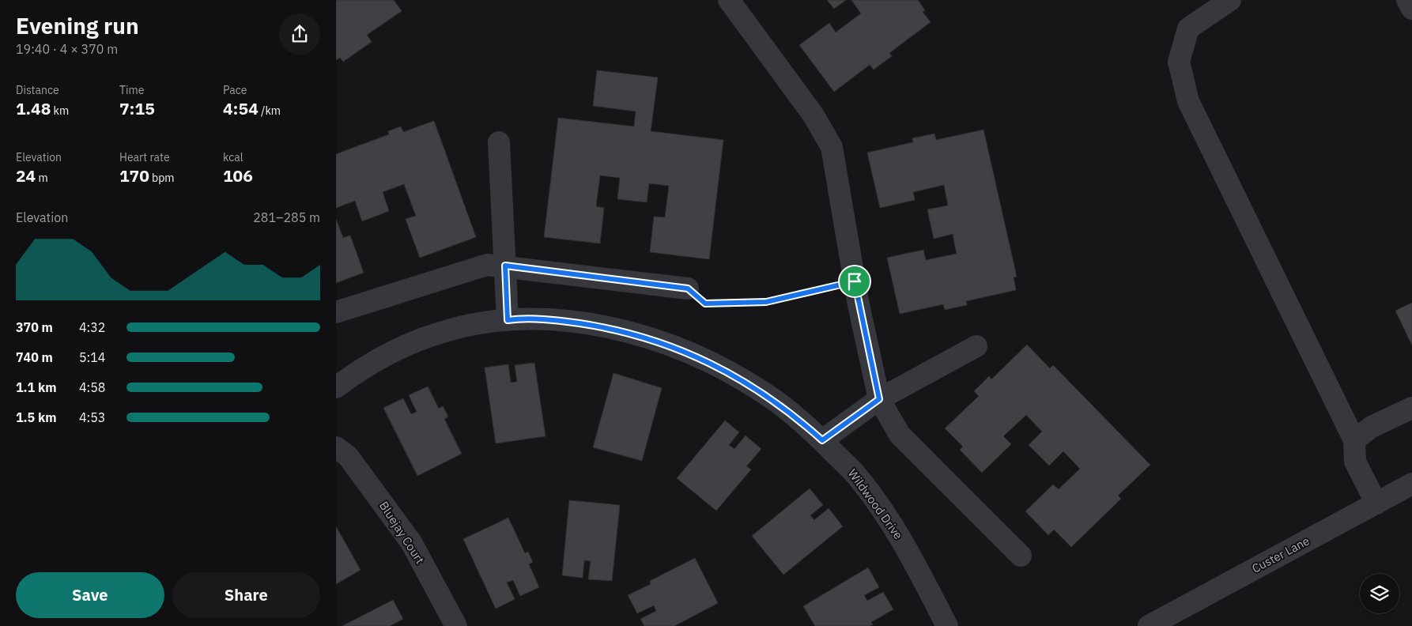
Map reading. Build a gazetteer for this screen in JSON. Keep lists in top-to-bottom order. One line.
{"streets":{"street":["Wildwood Drive","Bluejay Court","Custer Lane"]},"page":{"heading":["Evening run","19:40 · 4 × 370 m"],"stats":[["Distance","1.48 km"],["Time","7:15"],["Pace","4:54 /km"],["Elevation","24 m"],["Heart rate","170 bpm"],["kcal","106"]],"chart":["Elevation","281–285 m"],"list":[{"name":"370 m","note":"4:32"},{"name":"740 m","note":"5:14"},{"name":"1.1 km","note":"4:58"},{"name":"1.5 km","note":"4:53"}],"buttons":["Save","Share"]}}
